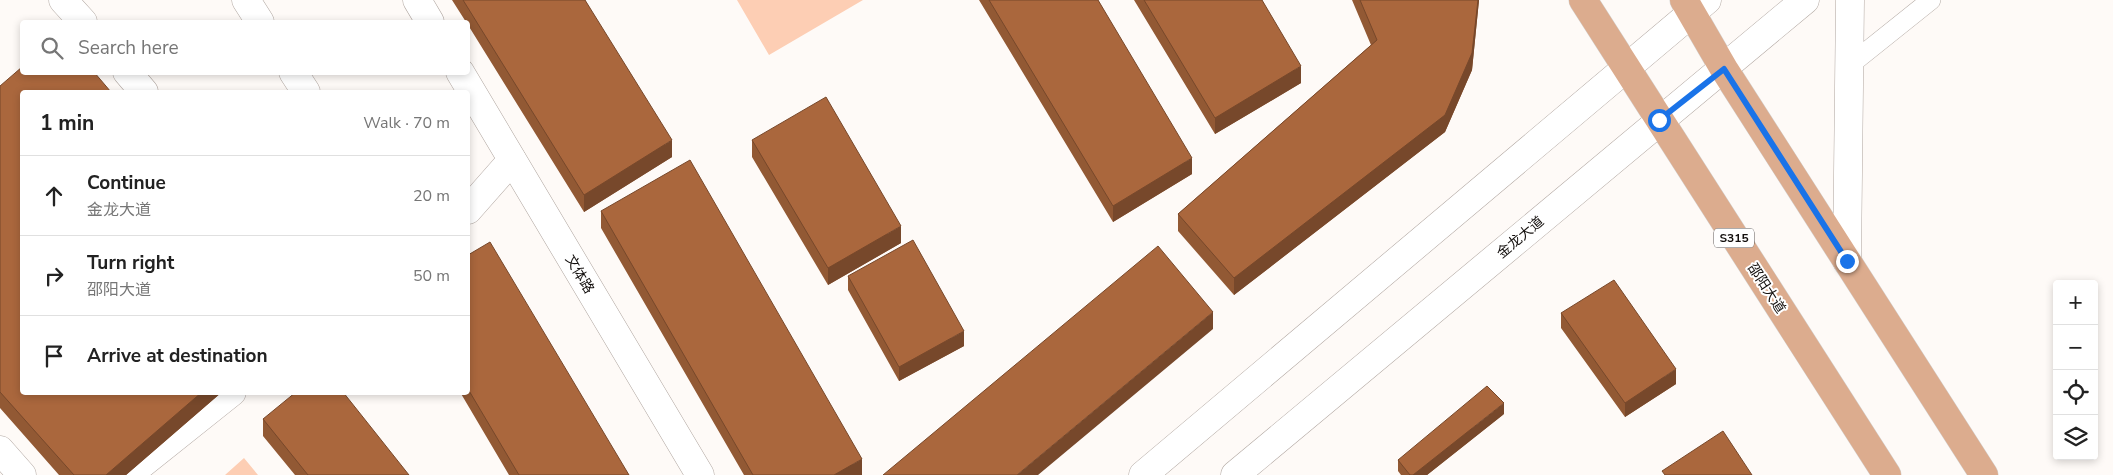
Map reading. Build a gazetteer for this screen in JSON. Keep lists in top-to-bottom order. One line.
{"streets":{"main road":["金龙大道","S315","文体路","邵阳大道"]},"crossings":[["金龙大道","邵阳大道"]],"page":{"search":"Search here","heading":["1 min","Walk · 70 m"],"list":[["Continue","金龙大道","20 m"],["Turn right","邵阳大道","50 m"],"Arrive at destination"],"map_buttons":["+","−"]}}
